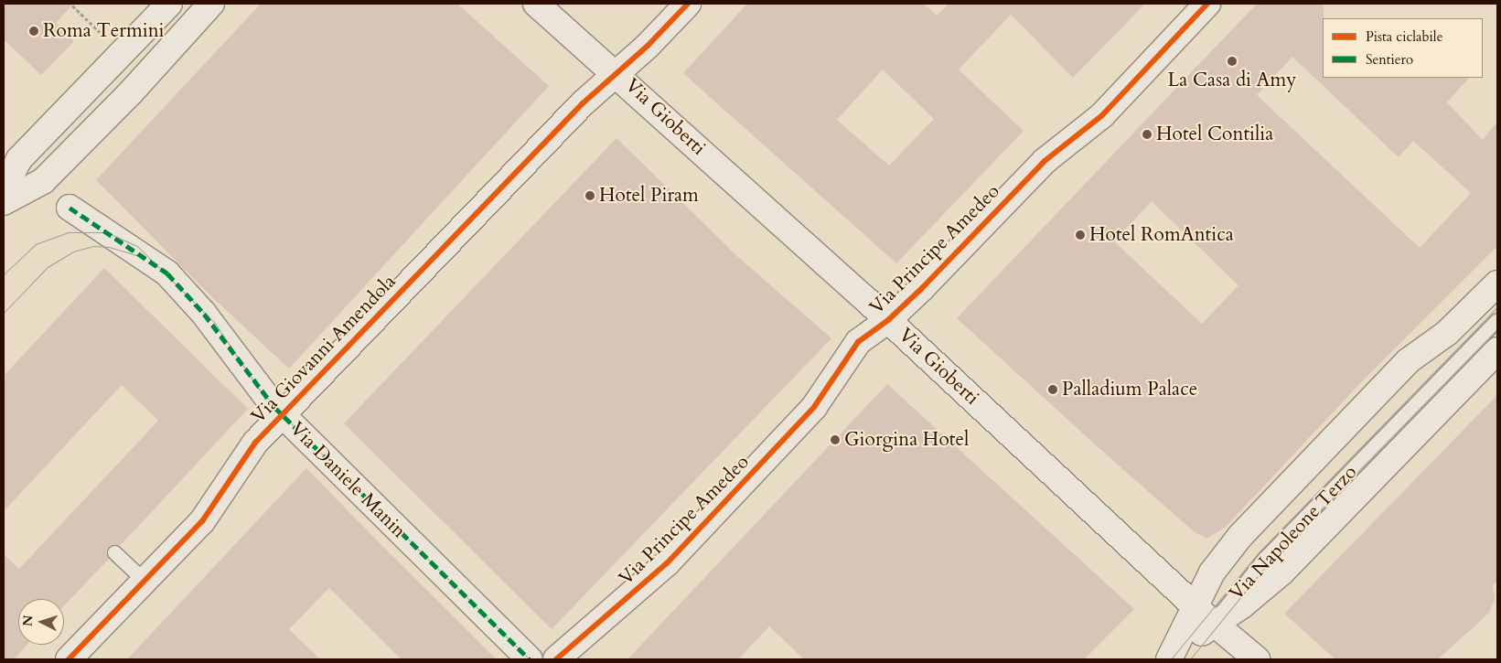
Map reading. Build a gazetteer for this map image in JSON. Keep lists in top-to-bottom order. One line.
{"streets":{"street":["Via Gioberti","Via Principe Amedeo","Via Giovanni Amendola","Via Daniele Manin","Via Napoleone Terzo"]},"crossings":[["Via Gioberti","Via Principe Amedeo"],["Via Gioberti","Via Giovanni Amendola"],["Via Gioberti","Via Napoleone Terzo"],["Via Giovanni Amendola","Via Daniele Manin"]],"places":["Roma Termini","La Casa di Amy","Hotel Contilia","Hotel Piram","Hotel RomAntica","Palladium Palace","Giorgina Hotel"],"legend":["Pista ciclabile","Sentiero"],"north":"left"}
